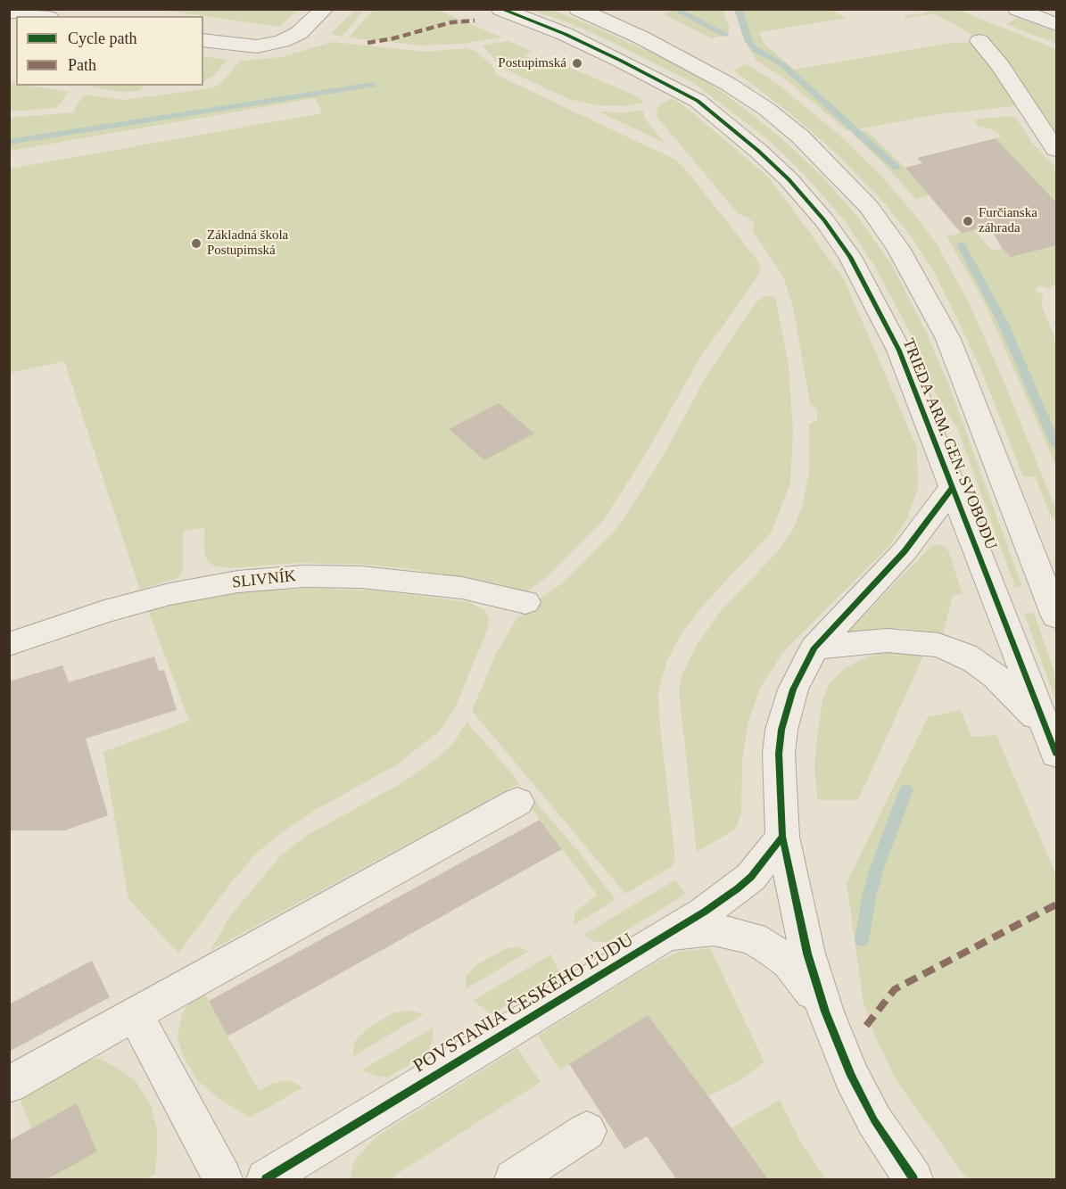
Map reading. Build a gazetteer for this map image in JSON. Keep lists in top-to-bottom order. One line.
{"streets":{"street":["TRIEDA ARM. GEN. SVOBODU","SLIVNÍK","POVSTANIA ČESKÉHO ĽUDU"]},"places":["Postupimská","Furčianska záhrada","Základná škola Postupimská"],"legend":["Cycle path","Path"]}
